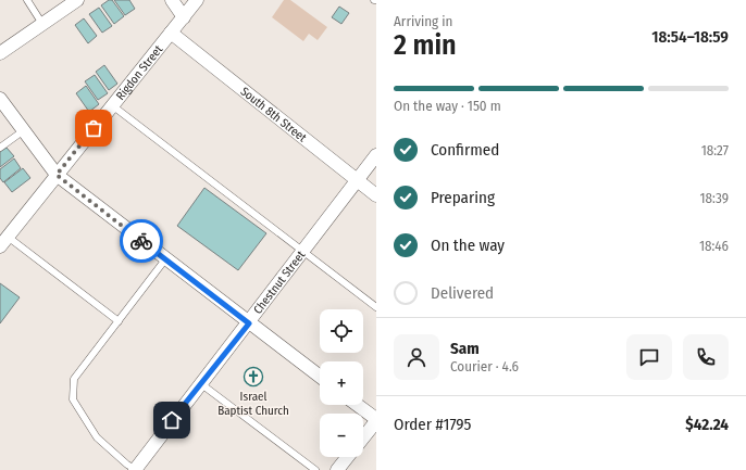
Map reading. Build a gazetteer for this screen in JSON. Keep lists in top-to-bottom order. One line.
{"streets":{"street":["Rigdon Street","South 8th Street","Chestnut Street"]},"crossings":[["Rigdon Street","South 8th Street"],["South 8th Street","Chestnut Street"]],"places":{"church":["Israel Baptist Church"]},"page":{"heading":["2 min","Arriving in","18:54–18:59"],"panel":["Sam","Courier · 4.6","Order #1795","$42.24"],"bar":"On the way · 150 m","list":[["Confirmed","18:27"],["Preparing","18:39"],["On the way","18:46"],"Delivered"],"map_buttons":["+","−"]}}
